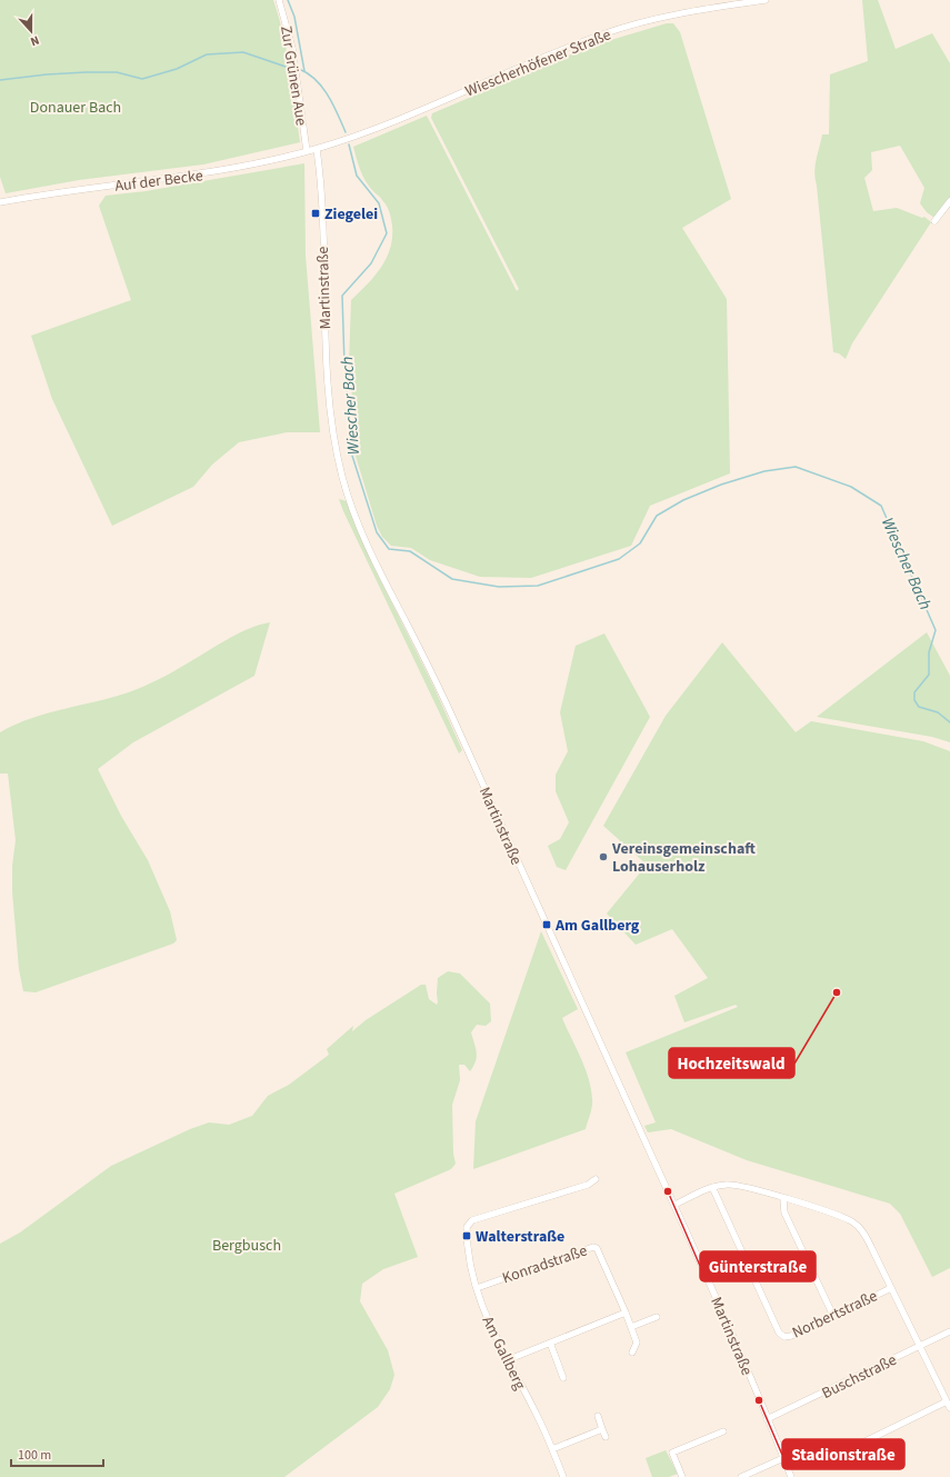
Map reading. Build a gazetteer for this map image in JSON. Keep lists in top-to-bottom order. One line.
{"streets":{"street":["Wiescherhöfener Straße","Zur Grünen Aue","Auf der Becke","Martinstraße","Konradstraße","Norbertstraße","Am Gallberg","Buschstraße"]},"crossings":[["Wiescherhöfener Straße","Auf der Becke"],["Wiescherhöfener Straße","Martinstraße"],["Zur Grünen Aue","Auf der Becke"],["Auf der Becke","Martinstraße"],["Martinstraße","Buschstraße"],["Konradstraße","Am Gallberg"]],"water":["Wiescher Bach"],"parks":["Donauer Bach","Bergbusch"],"places":{"transit":["Ziegelei","Am Gallberg","Walterstraße"],"other":["Vereinsgemeinschaft Lohauserholz","Hochzeitswald","Günterstraße","Stadionstraße"]},"scale_bar":"100 m","north":"bottom"}
